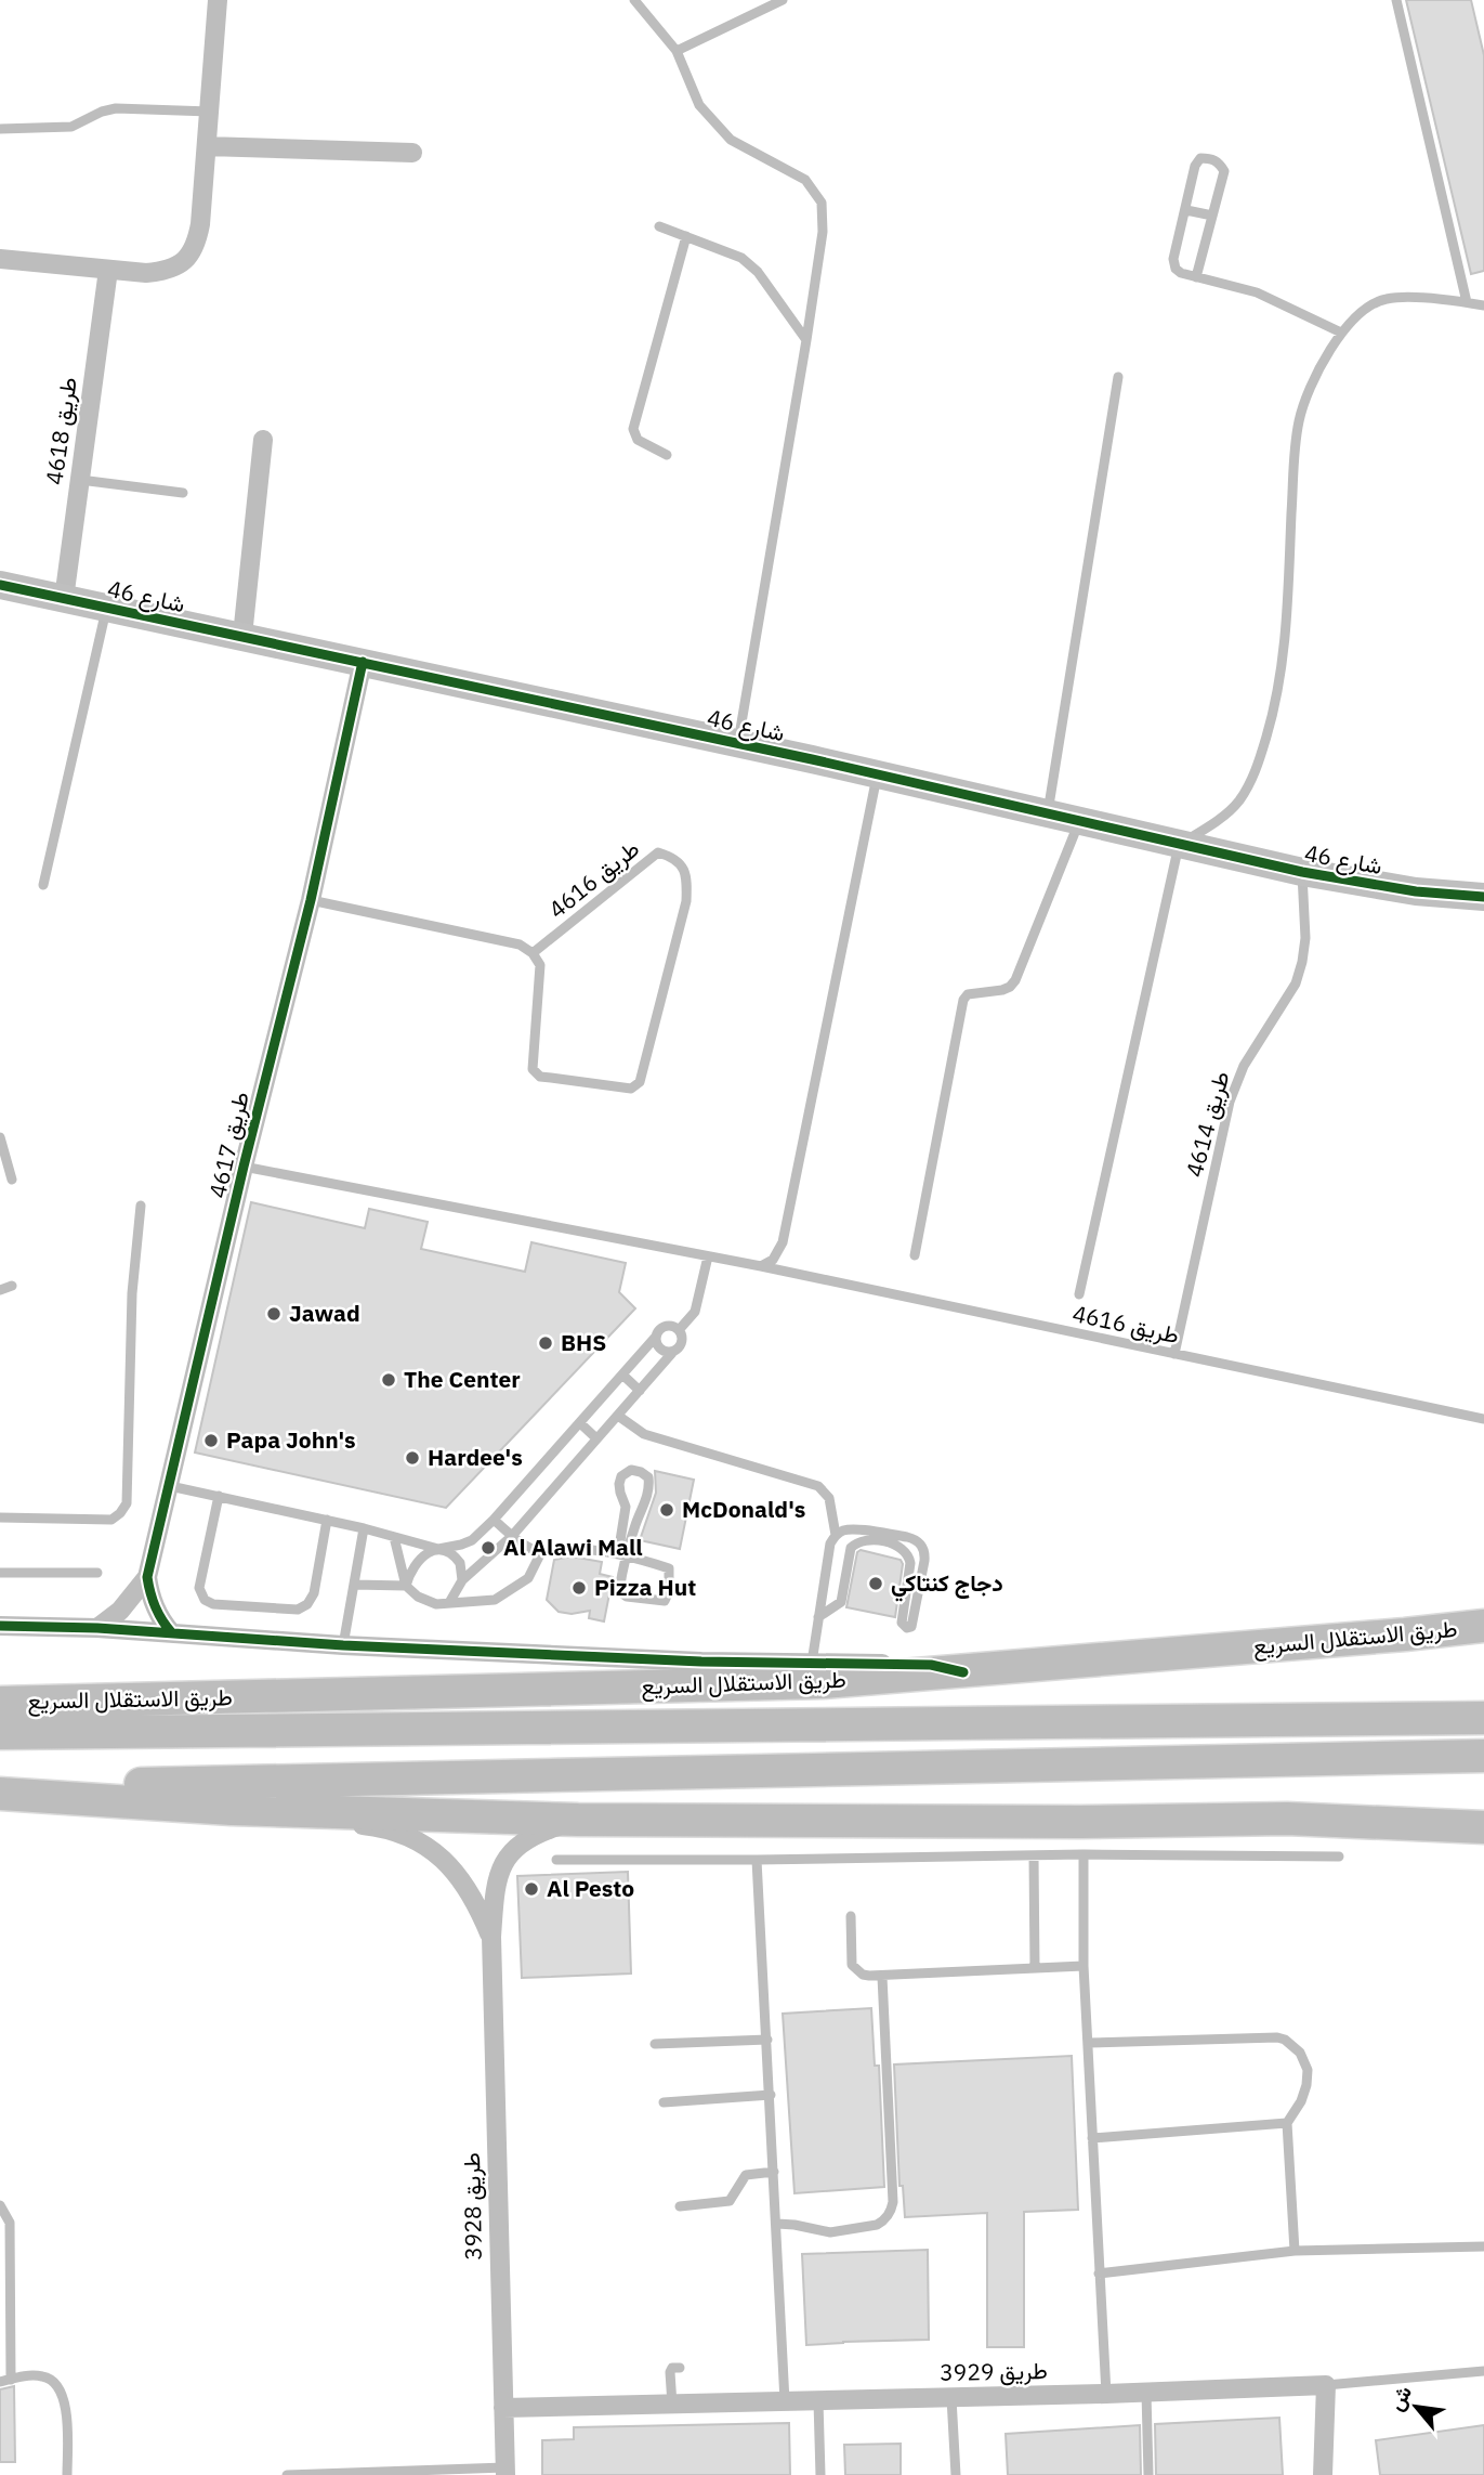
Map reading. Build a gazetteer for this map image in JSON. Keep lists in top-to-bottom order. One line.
{"streets":{"main road":["طريق الاستقلال السريع"],"street":["طريق 4618","شارع 46","طريق 4617","طريق 3928","طريق 3929"],"lane":["طريق 4616","طريق 4614"]},"crossings":[["طريق 4618","شارع 46"],["شارع 46","طريق 4614"],["شارع 46","طريق 4617"],["طريق 4616","طريق 4614"],["طريق 4616","طريق 4617"],["طريق 3928","طريق 3929"]],"places":["Jawad","BHS","The Center","Papa John's","Hardee's","McDonald's","Al Alawi Mall","دجاج كنتاكي","Pizza Hut","Al Pesto"],"north":"top left"}
